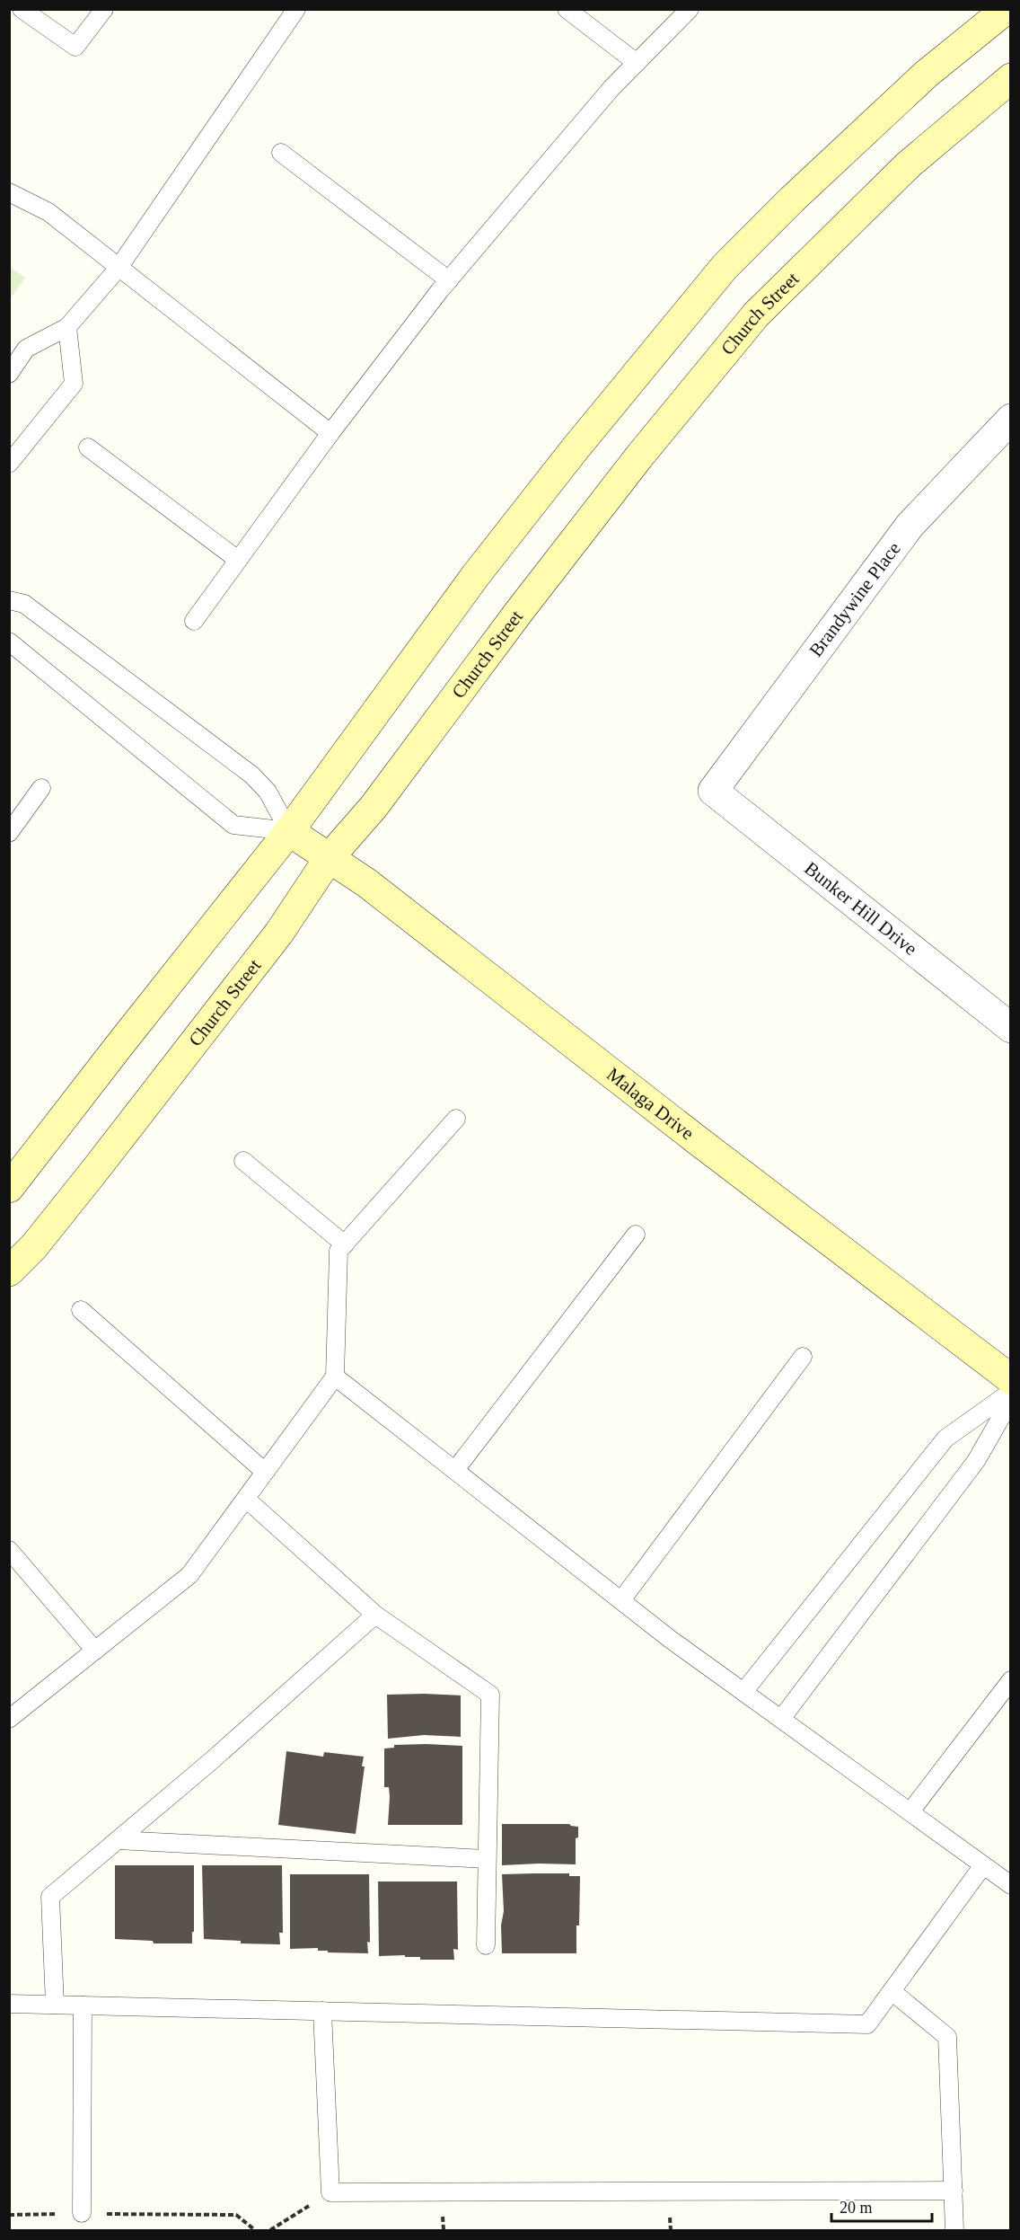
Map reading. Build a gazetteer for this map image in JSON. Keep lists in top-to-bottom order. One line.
{"streets":{"main road":["Church Street","Malaga Drive"],"street":["Brandywine Place","Bunker Hill Drive"]},"crossings":[["Church Street","Malaga Drive"],["Brandywine Place","Bunker Hill Drive"]],"scale_bar":"20 m"}
